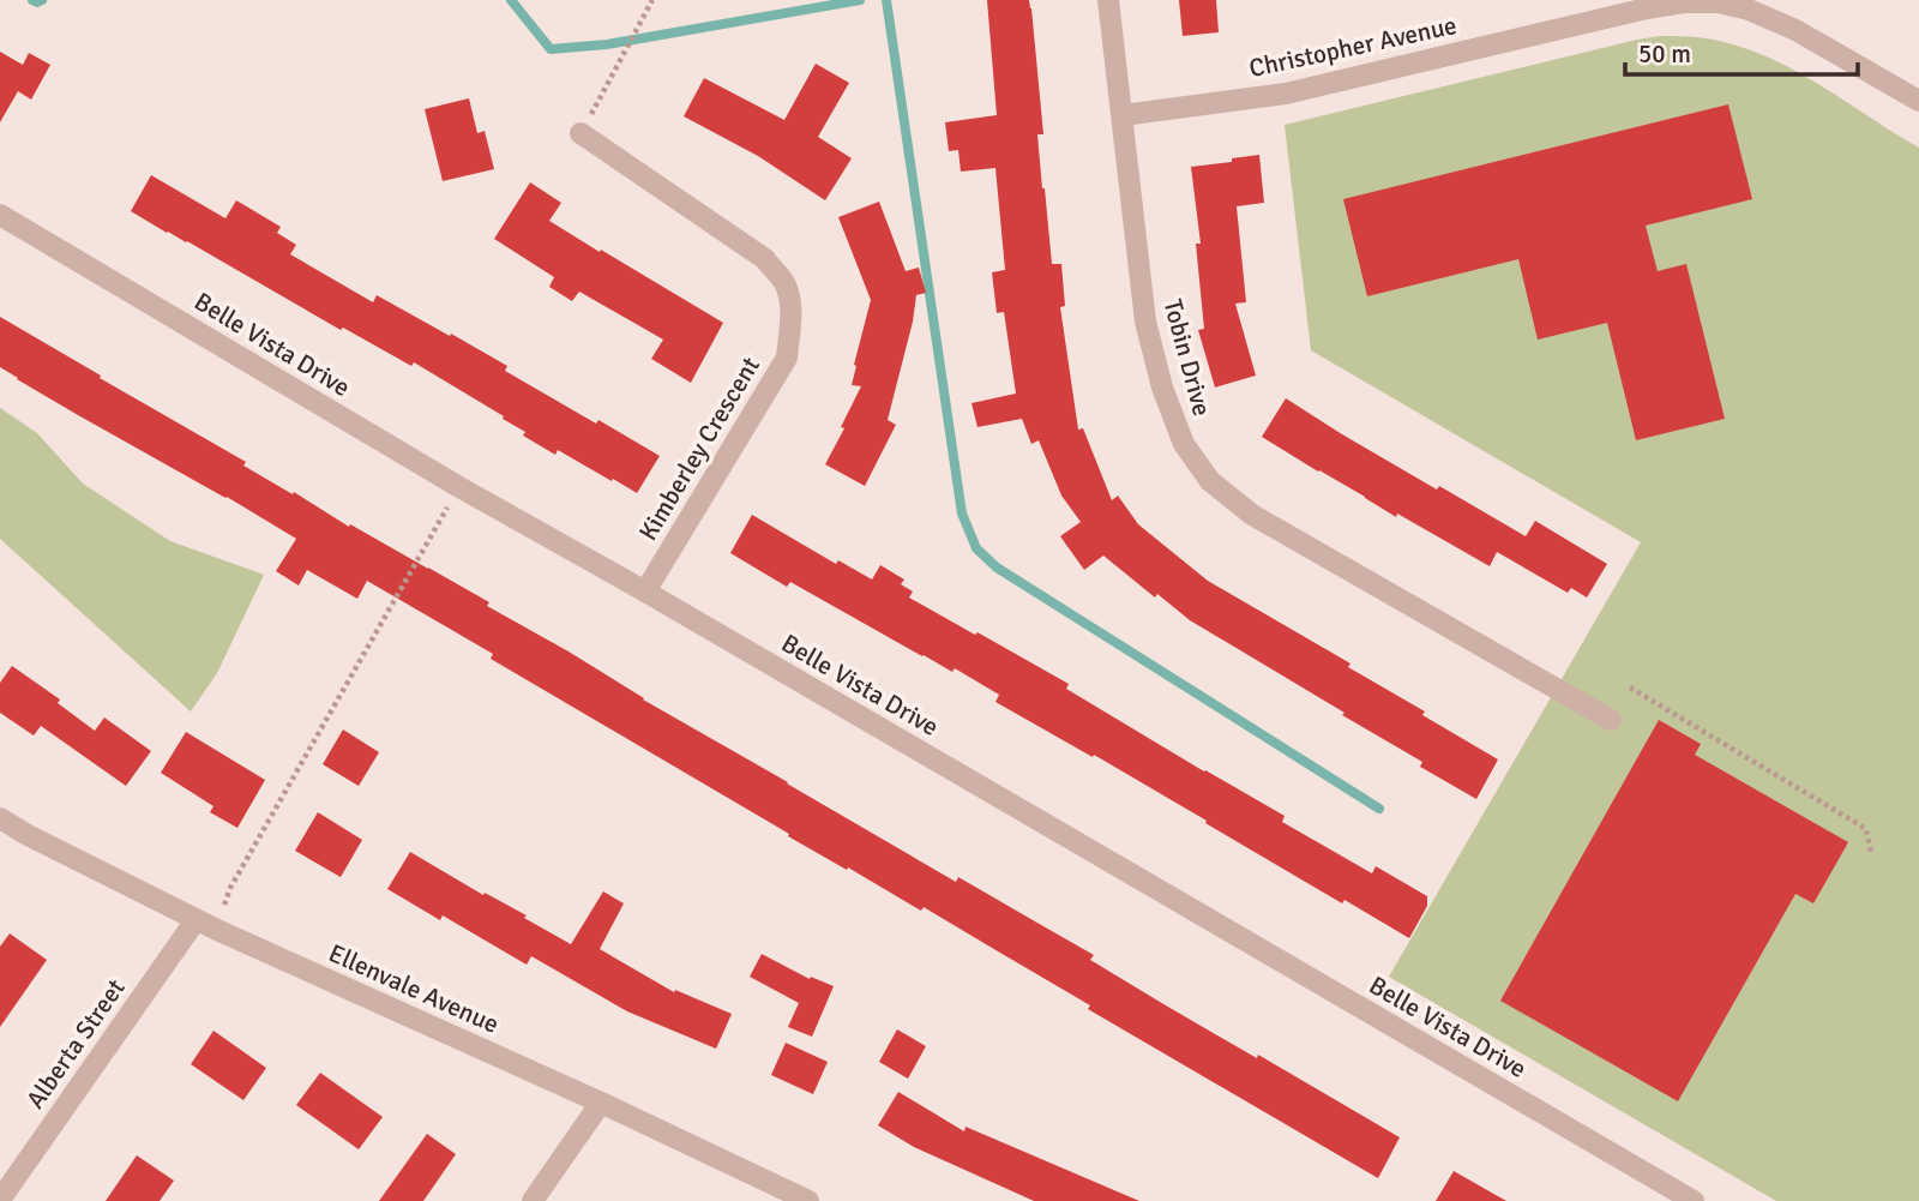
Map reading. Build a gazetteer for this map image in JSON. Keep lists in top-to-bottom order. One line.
{"streets":{"street":["Christopher Avenue","Belle Vista Drive","Tobin Drive","Kimberley Crescent","Ellenvale Avenue","Alberta Street"]},"crossings":[["Christopher Avenue","Tobin Drive"],["Belle Vista Drive","Kimberley Crescent"],["Ellenvale Avenue","Alberta Street"]],"scale_bar":"50 m"}
